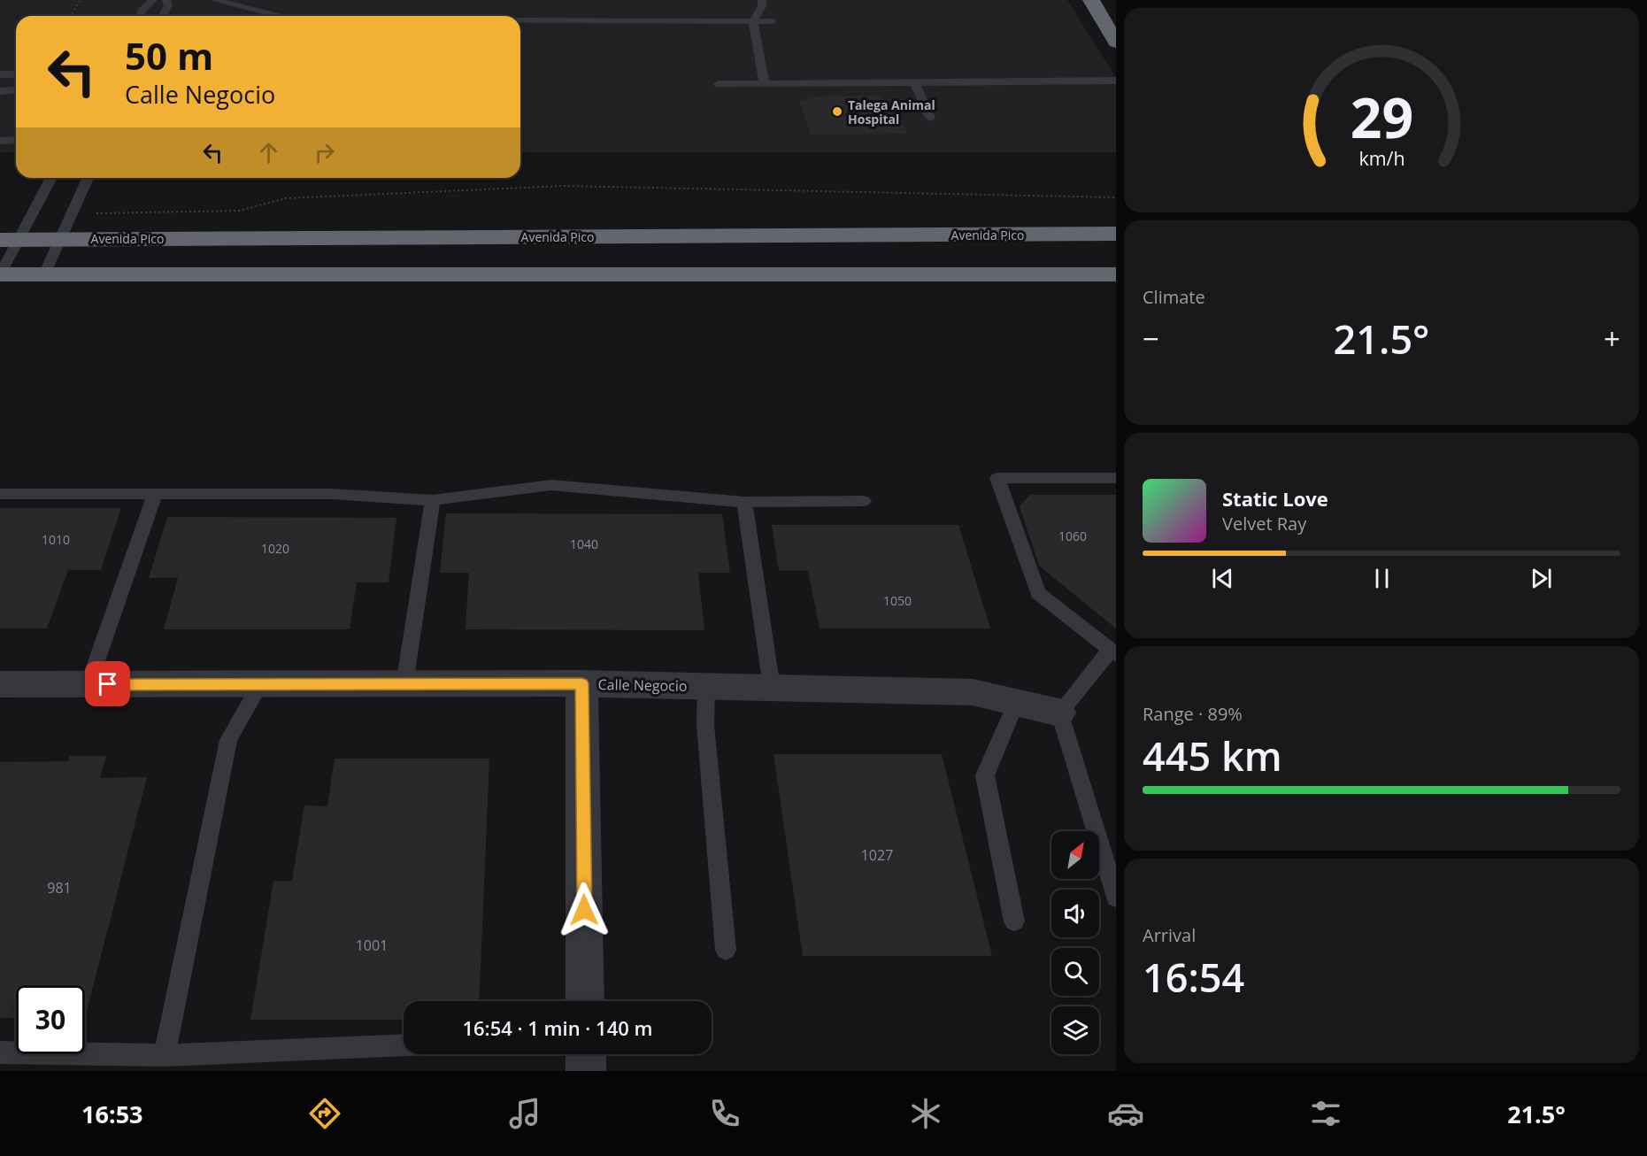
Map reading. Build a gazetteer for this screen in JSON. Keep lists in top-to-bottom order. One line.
{"streets":{"highway":["Avenida Pico"],"street":["Calle Negocio"]},"places":["Talega Animal Hospital"],"house_numbers":["1060","1010","1040","1020","1050","1027","981","1001"],"north":"top right","page":{"turn":["50 m","Calle Negocio"],"tile":["Climate",["Range · 89%","445 km"],["Arrival","16:54"]],"heat":["−","21.5°","+"],"song":["Static Love","Velvet Ray"],"limit":"30","trip":"16:54 · 1 min · 140 m","tabs":["16:53","21.5°"],"gauge":["29","km/h"]}}
